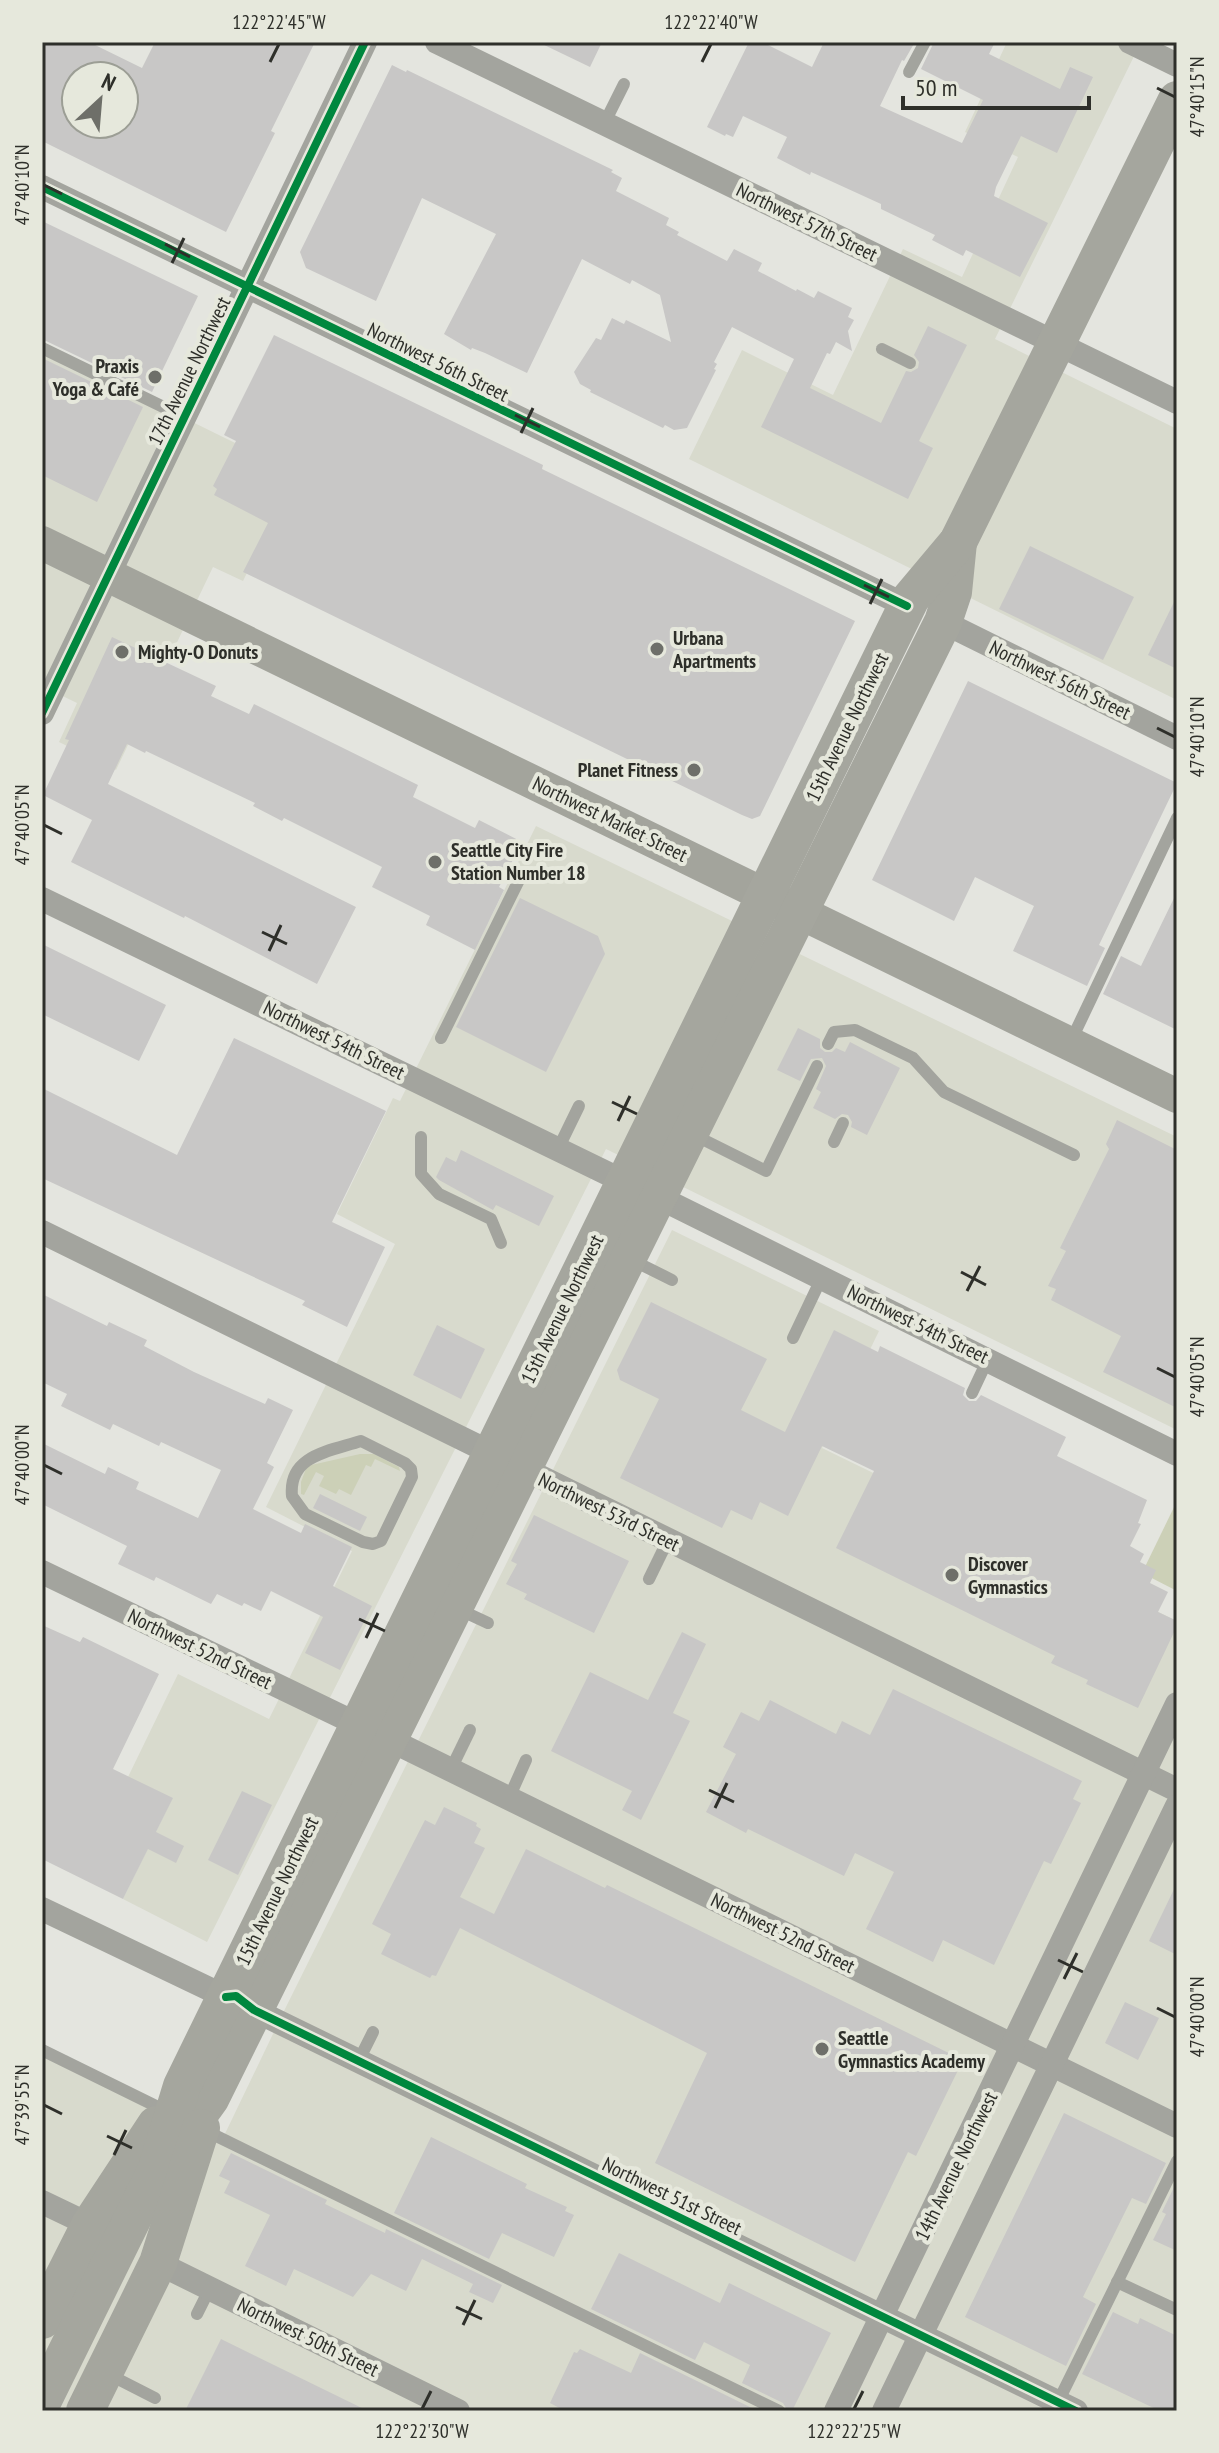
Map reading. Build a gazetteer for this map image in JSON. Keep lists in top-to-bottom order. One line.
{"streets":{"main road":["15th Avenue Northwest","Northwest Market Street"],"street":["Northwest 57th Street","Northwest 56th Street","17th Avenue Northwest","Northwest 54th Street","Northwest 53rd Street","Northwest 52nd Street","14th Avenue Northwest","Northwest 51st Street","Northwest 50th Street"]},"crossings":[["Northwest 57th Street","15th Avenue Northwest"],["Northwest 56th Street","17th Avenue Northwest"],["Northwest 56th Street","15th Avenue Northwest"],["17th Avenue Northwest","Northwest Market Street"],["15th Avenue Northwest","Northwest Market Street"],["15th Avenue Northwest","Northwest 54th Street"],["15th Avenue Northwest","Northwest 53rd Street"],["15th Avenue Northwest","Northwest 52nd Street"],["15th Avenue Northwest","Northwest 51st Street"],["15th Avenue Northwest","Northwest 50th Street"],["Northwest 53rd Street","14th Avenue Northwest"],["Northwest 52nd Street","14th Avenue Northwest"],["14th Avenue Northwest","Northwest 51st Street"]],"places":["Praxis Yoga & Café","Urbana Apartments","Mighty-O Donuts","Planet Fitness","Seattle City Fire Station Number 18","Discover Gymnastics","Seattle Gymnastics Academy"],"scale_bar":"50 m","north":"top right","coordinates":["122°22'45\"W","122°22'40\"W","47°40'15\"N","47°40'10\"N","47°40'05\"N","47°40'00\"N","47°39'55\"N","122°22'30\"W","122°22'25\"W"]}
